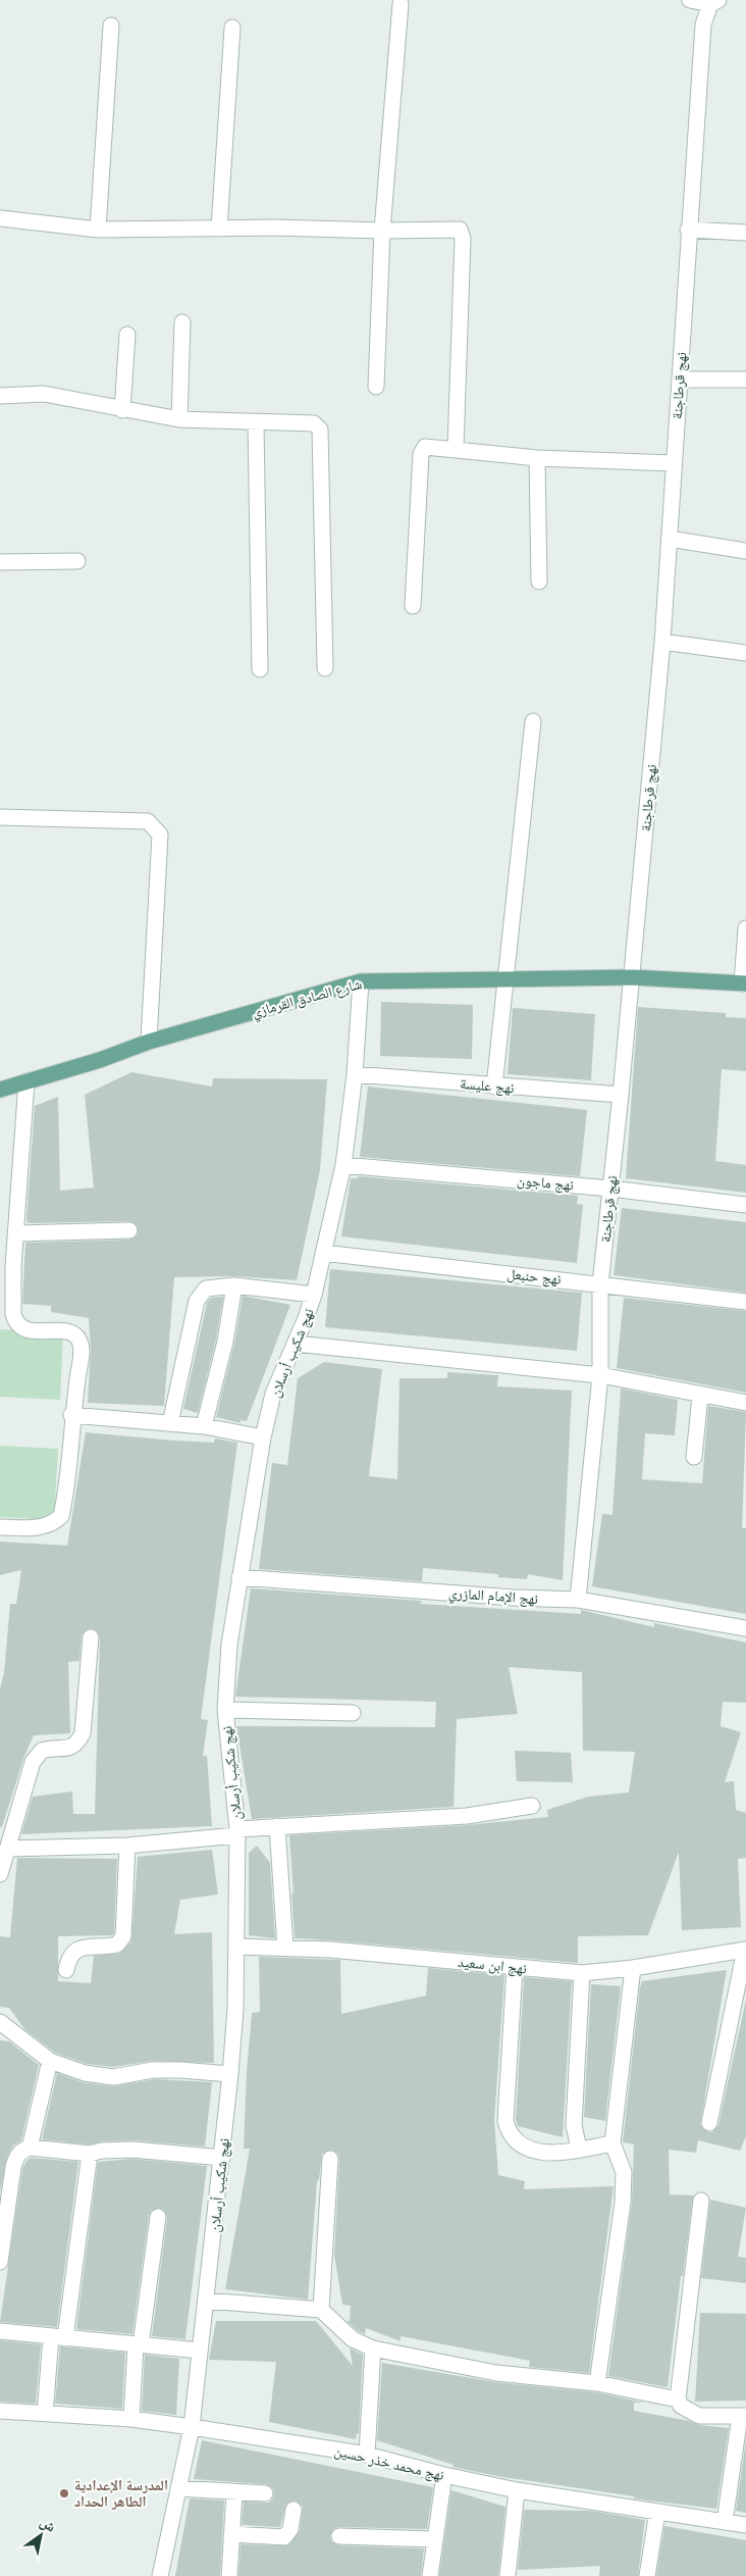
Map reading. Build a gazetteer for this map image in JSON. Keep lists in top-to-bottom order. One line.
{"streets":{"main road":["شارع الصادق القرمازي"],"street":["نهج قرطاجنة","نهج عليسة","نهج ماجون","نهج حنبعل","نهج شكيب أرسلان","نهج الإمام المازري","نهج ابن سعيد","نهج محمد خذر حسين"]},"crossings":[["نهج قرطاجنة","شارع الصادق القرمازي"],["نهج قرطاجنة","نهج عليسة"],["نهج قرطاجنة","نهج ماجون"],["نهج قرطاجنة","نهج حنبعل"],["نهج قرطاجنة","نهج الإمام المازري"],["شارع الصادق القرمازي","نهج شكيب أرسلان"],["نهج عليسة","نهج شكيب أرسلان"],["نهج ماجون","نهج شكيب أرسلان"],["نهج حنبعل","نهج شكيب أرسلان"],["نهج شكيب أرسلان","نهج الإمام المازري"],["نهج شكيب أرسلان","نهج ابن سعيد"],["نهج شكيب أرسلان","نهج محمد خذر حسين"]],"places":["المدرسة الإعدادية الطاهر الحداد"],"north":"top right"}
